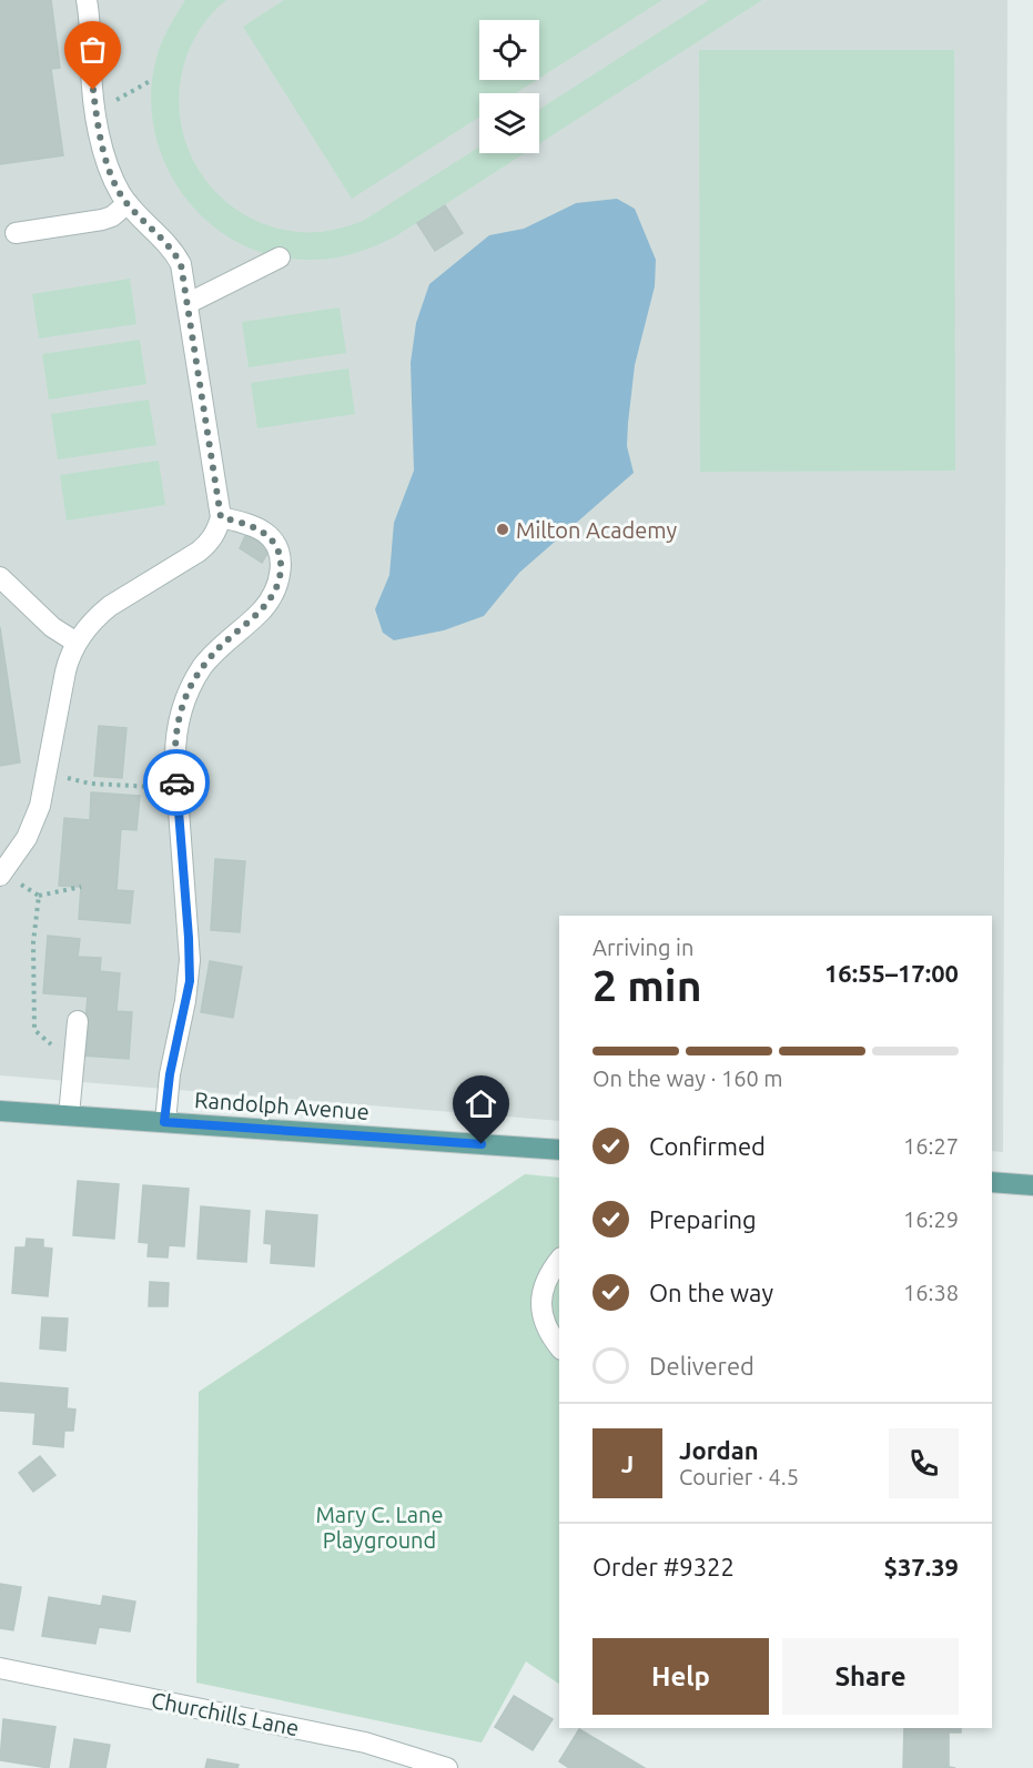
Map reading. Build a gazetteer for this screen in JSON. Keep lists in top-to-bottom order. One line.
{"streets":{"main road":["Randolph Avenue"],"street":["Churchills Lane"]},"parks":["Mary C. Lane Playground"],"places":["Milton Academy"],"page":{"heading":["2 min","Arriving in","16:55–17:00"],"panel":["Jordan","Courier · 4.5","Order #9322","$37.39"],"bar":"On the way · 160 m","list":[["Confirmed","16:27"],["Preparing","16:29"],["On the way","16:38"],"Delivered"],"round":"J","buttons":["Help","Share"]}}
